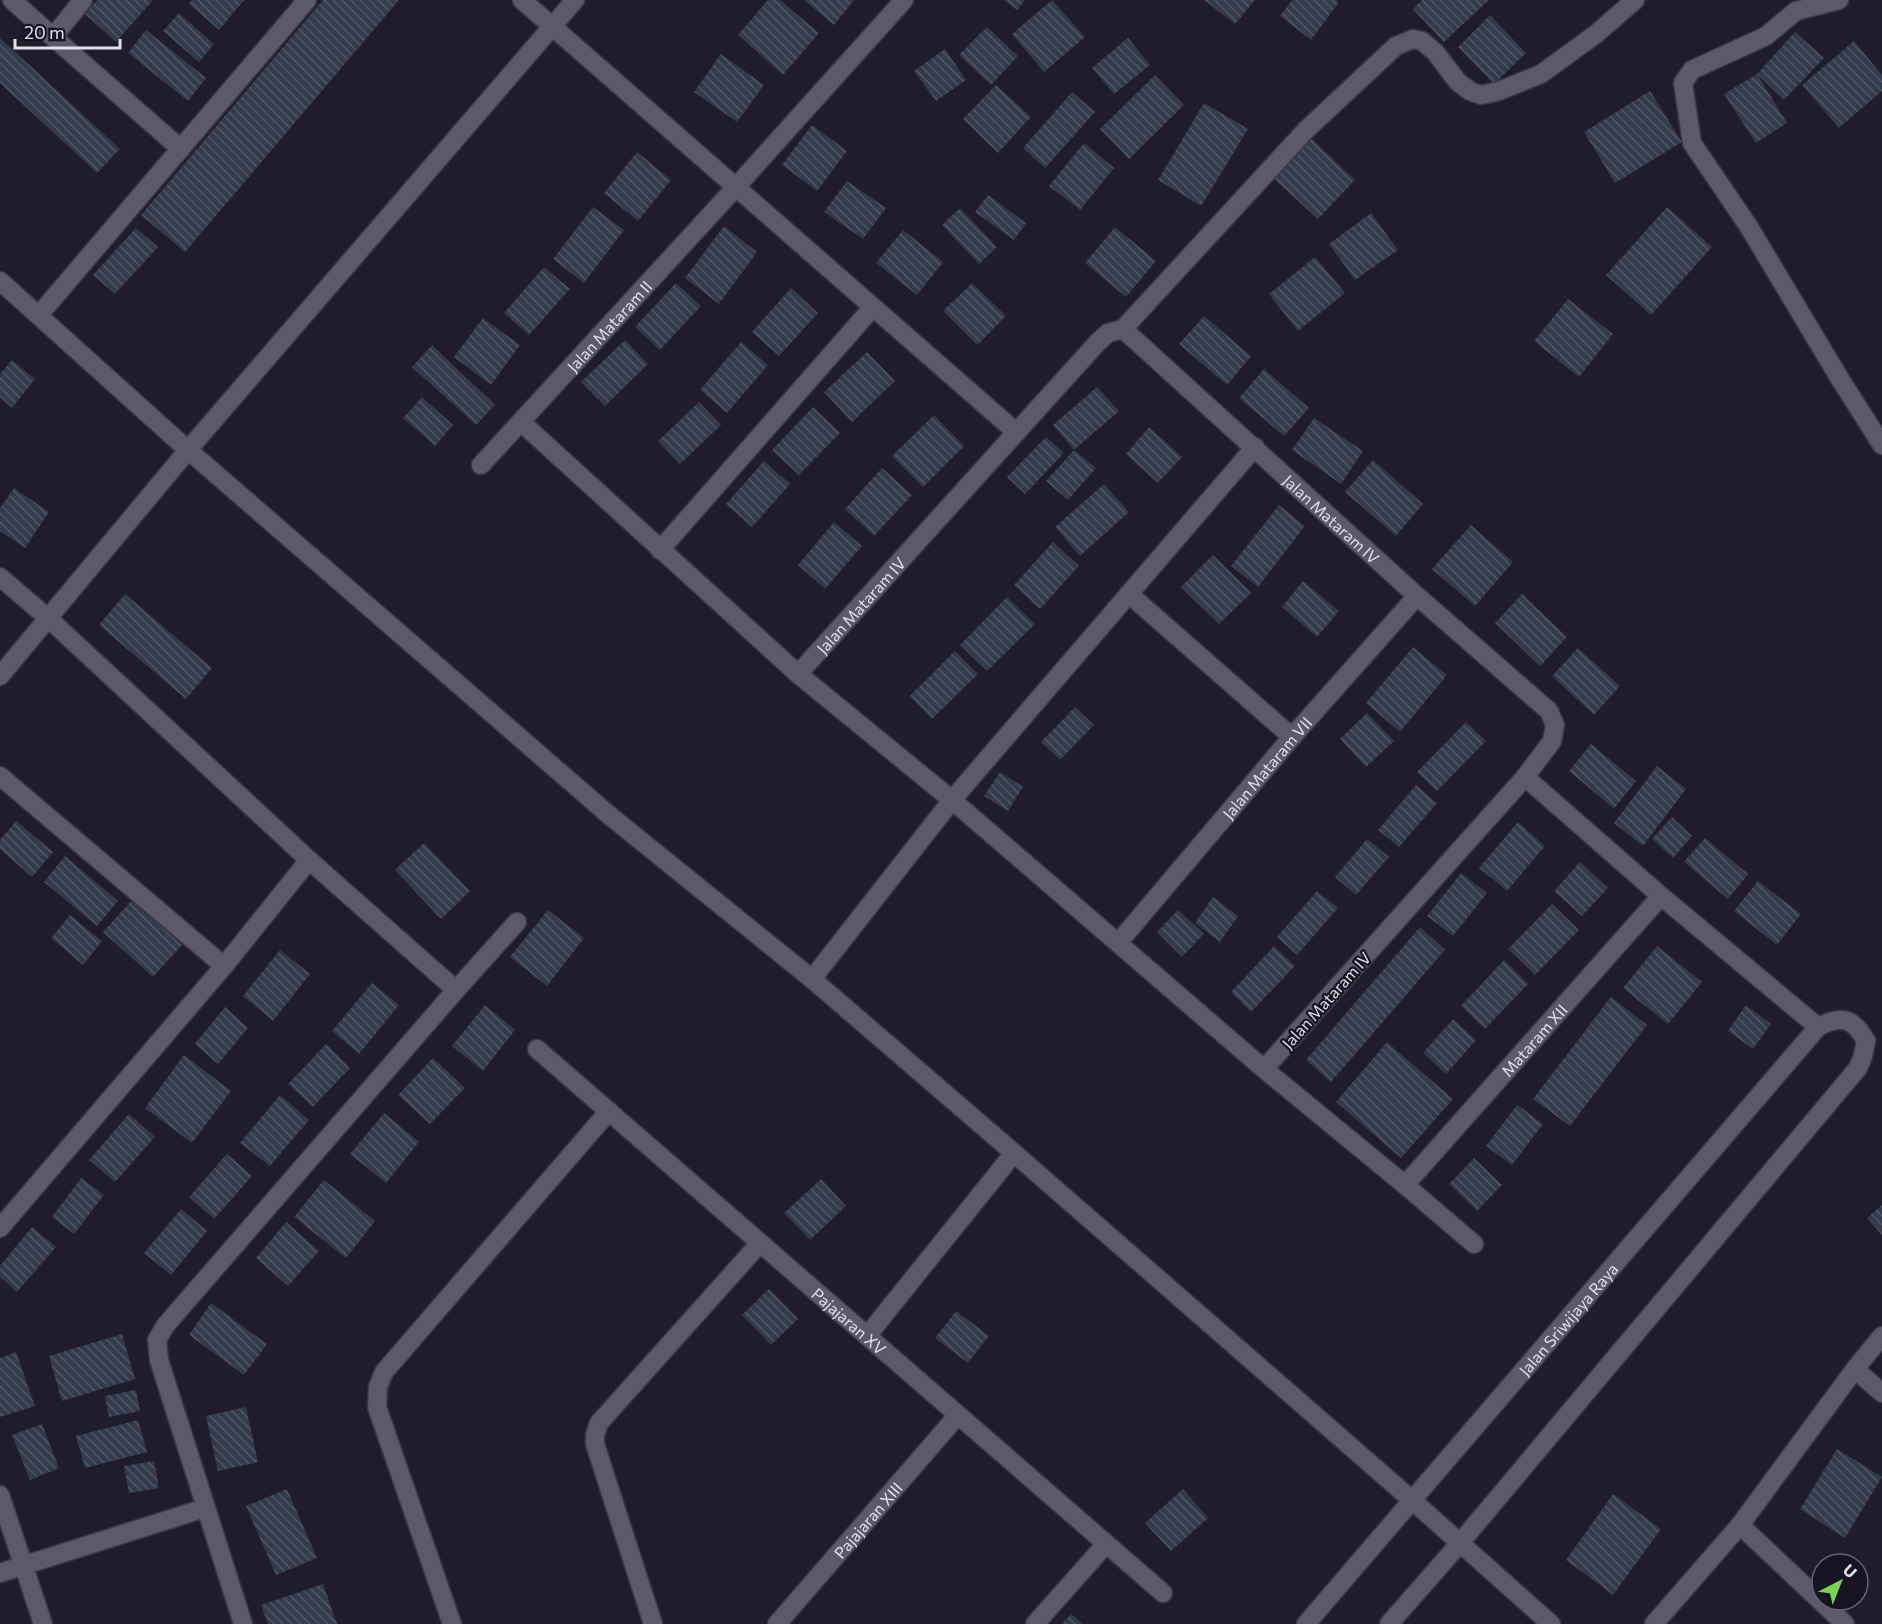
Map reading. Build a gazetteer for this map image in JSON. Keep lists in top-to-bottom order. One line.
{"streets":{"street":["Jalan Mataram II","Jalan Mataram IV","Jalan Mataram VII","Mataram XII","Jalan Sriwijaya Raya","Pajajaran XV","Pajajaran XIII"]},"crossings":[["Jalan Mataram IV","Jalan Mataram VII"],["Pajajaran XV","Pajajaran XIII"]],"scale_bar":"20 m","north":"top right"}
